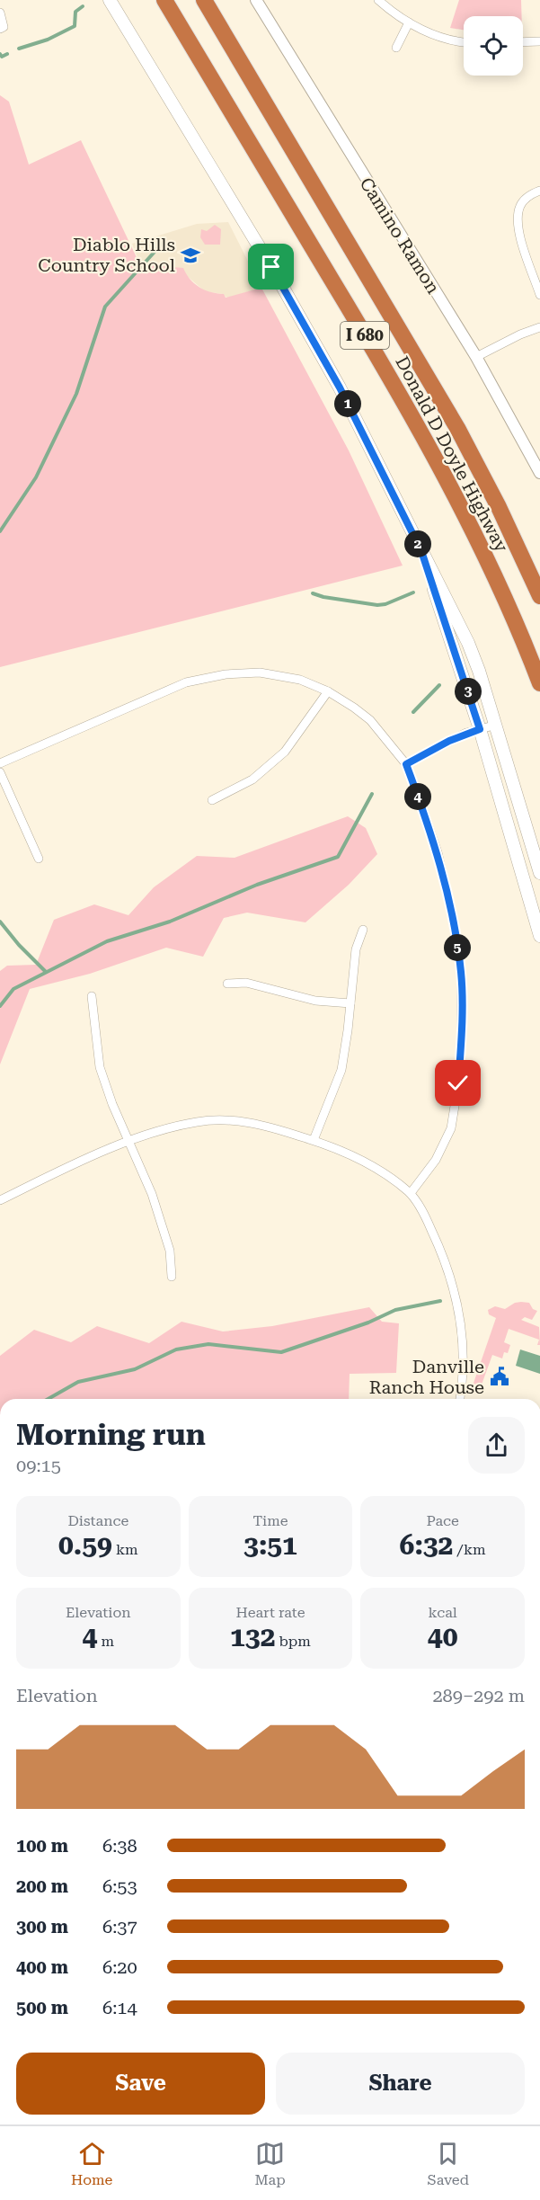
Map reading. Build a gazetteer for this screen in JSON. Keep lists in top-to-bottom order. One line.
{"streets":{"highway":["I 680","Donald D Doyle Highway"],"street":["Camino Ramon"]},"places":{"school or university":["Diablo Hills Country School"],"public building":["Danville Ranch House"]},"page":{"pins":["1","2","3","4","5"],"heading":["Morning run","09:15"],"stats":[["Distance","0.59 km"],["Time","3:51"],["Pace","6:32 /km"],["Elevation","4 m"],["Heart rate","132 bpm"],["kcal","40"]],"chart":["Elevation","289–292 m"],"list":[{"name":"100 m","note":"6:38"},{"name":"200 m","note":"6:53"},{"name":"300 m","note":"6:37"},{"name":"400 m","note":"6:20"},{"name":"500 m","note":"6:14"}],"buttons":["Save","Share"],"tabs":["Home","Map","Saved"]}}
